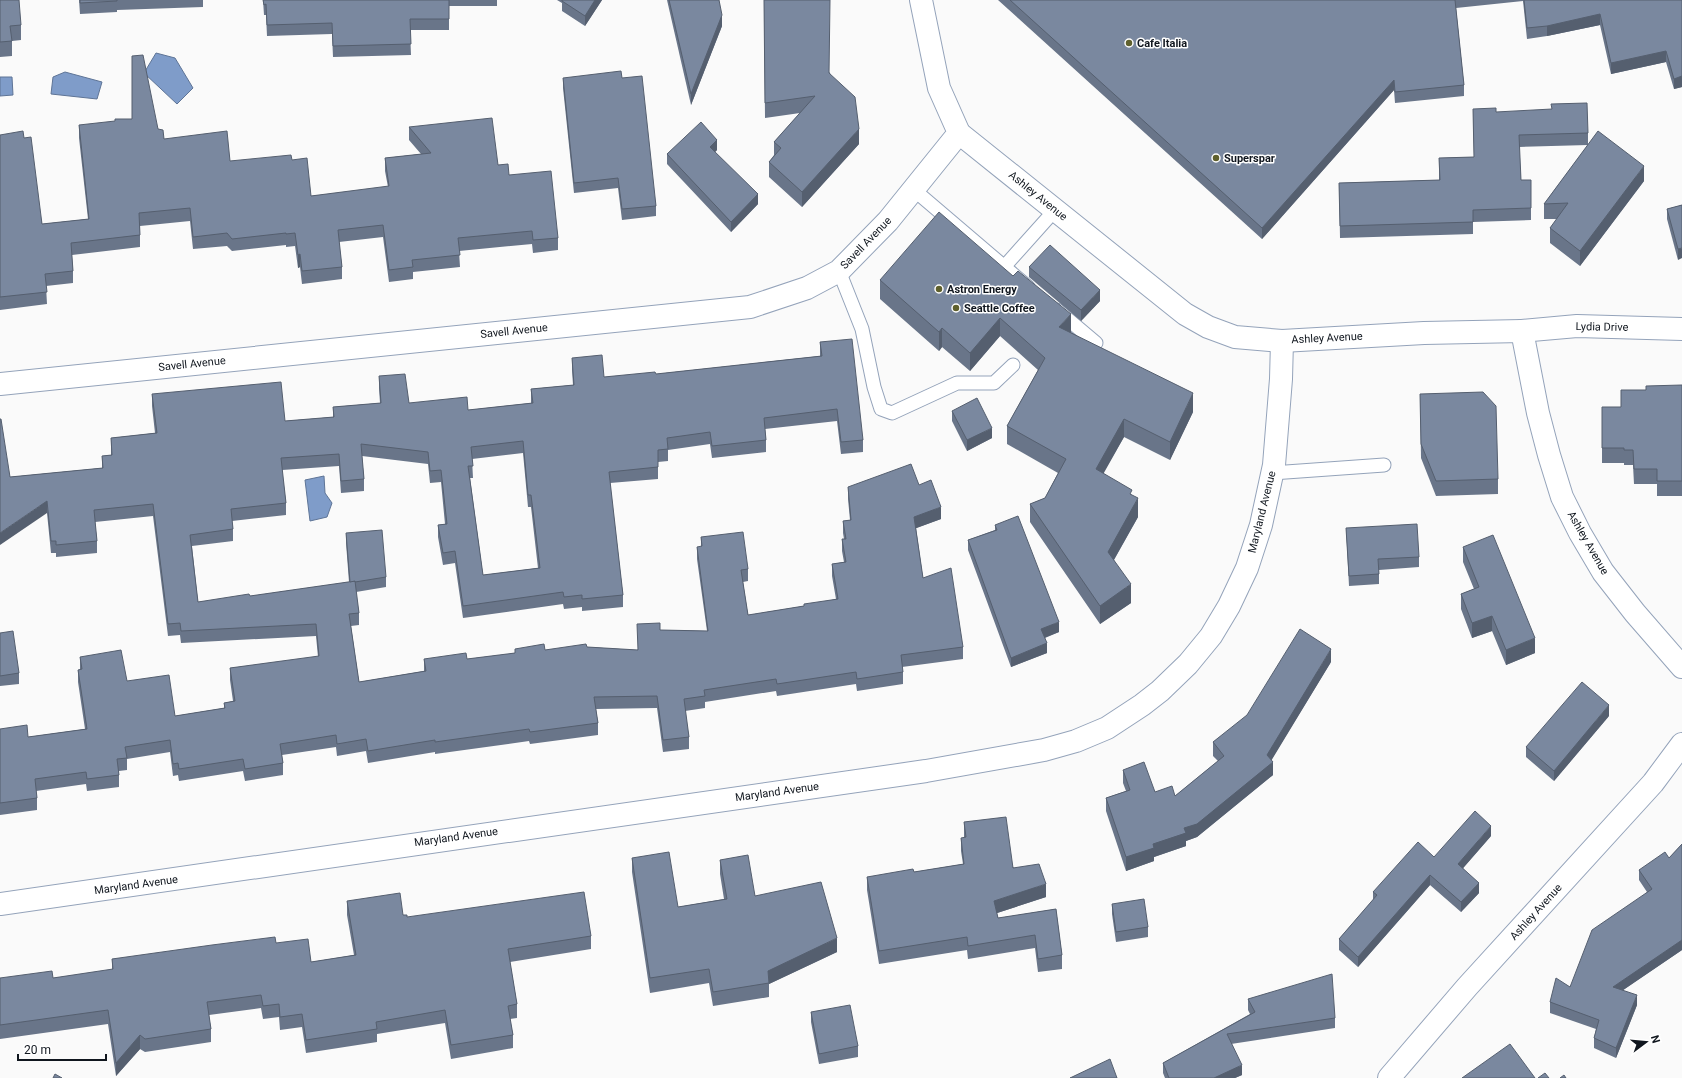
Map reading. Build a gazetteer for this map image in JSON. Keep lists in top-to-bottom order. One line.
{"streets":{"street":["Ashley Avenue","Savell Avenue","Lydia Drive","Maryland Avenue"]},"crossings":[["Ashley Avenue","Savell Avenue"],["Ashley Avenue","Lydia Drive"],["Ashley Avenue","Maryland Avenue"]],"places":["Cafe Italia","Superspar","Astron Energy","Seattle Coffee"],"scale_bar":"20 m","north":"right"}
